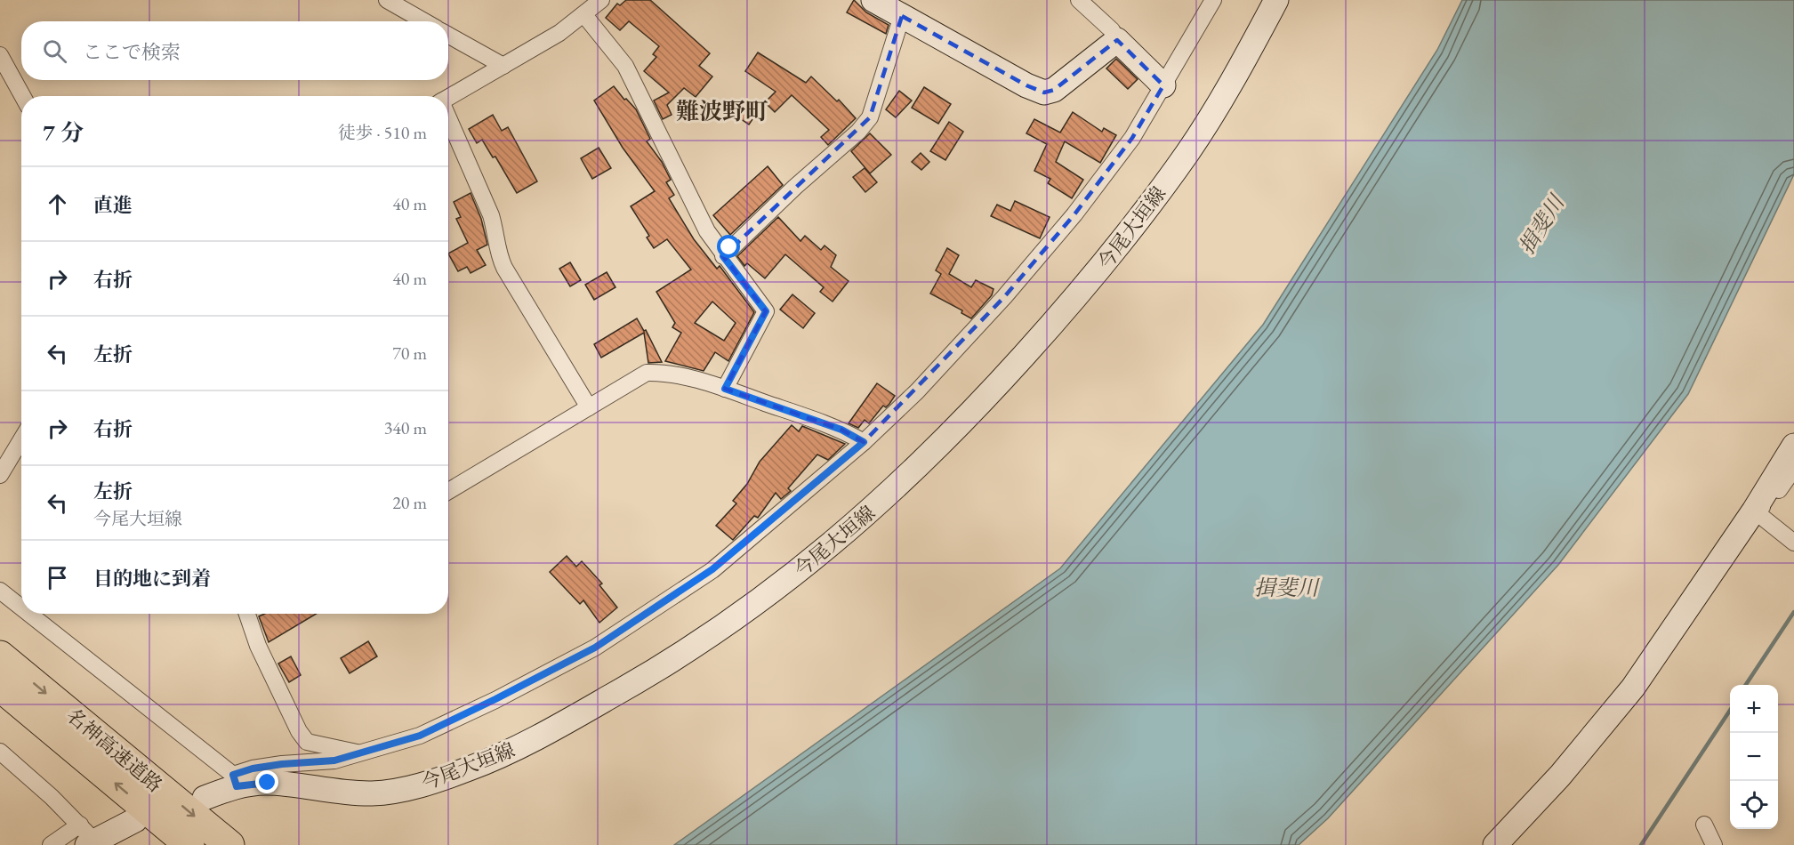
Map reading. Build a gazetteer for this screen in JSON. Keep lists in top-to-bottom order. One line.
{"streets":{"highway":["名神高速道路"],"main road":["今尾大垣線"]},"districts":["難波野町"],"water":["揖斐川"],"page":{"search":"ここで検索","heading":["7 分","徒歩 · 510 m"],"list":[["直進","40 m"],["右折","40 m"],["左折","70 m"],["右折","340 m"],["左折","今尾大垣線","20 m"],"目的地に到着"],"map_buttons":["+","−"]}}
